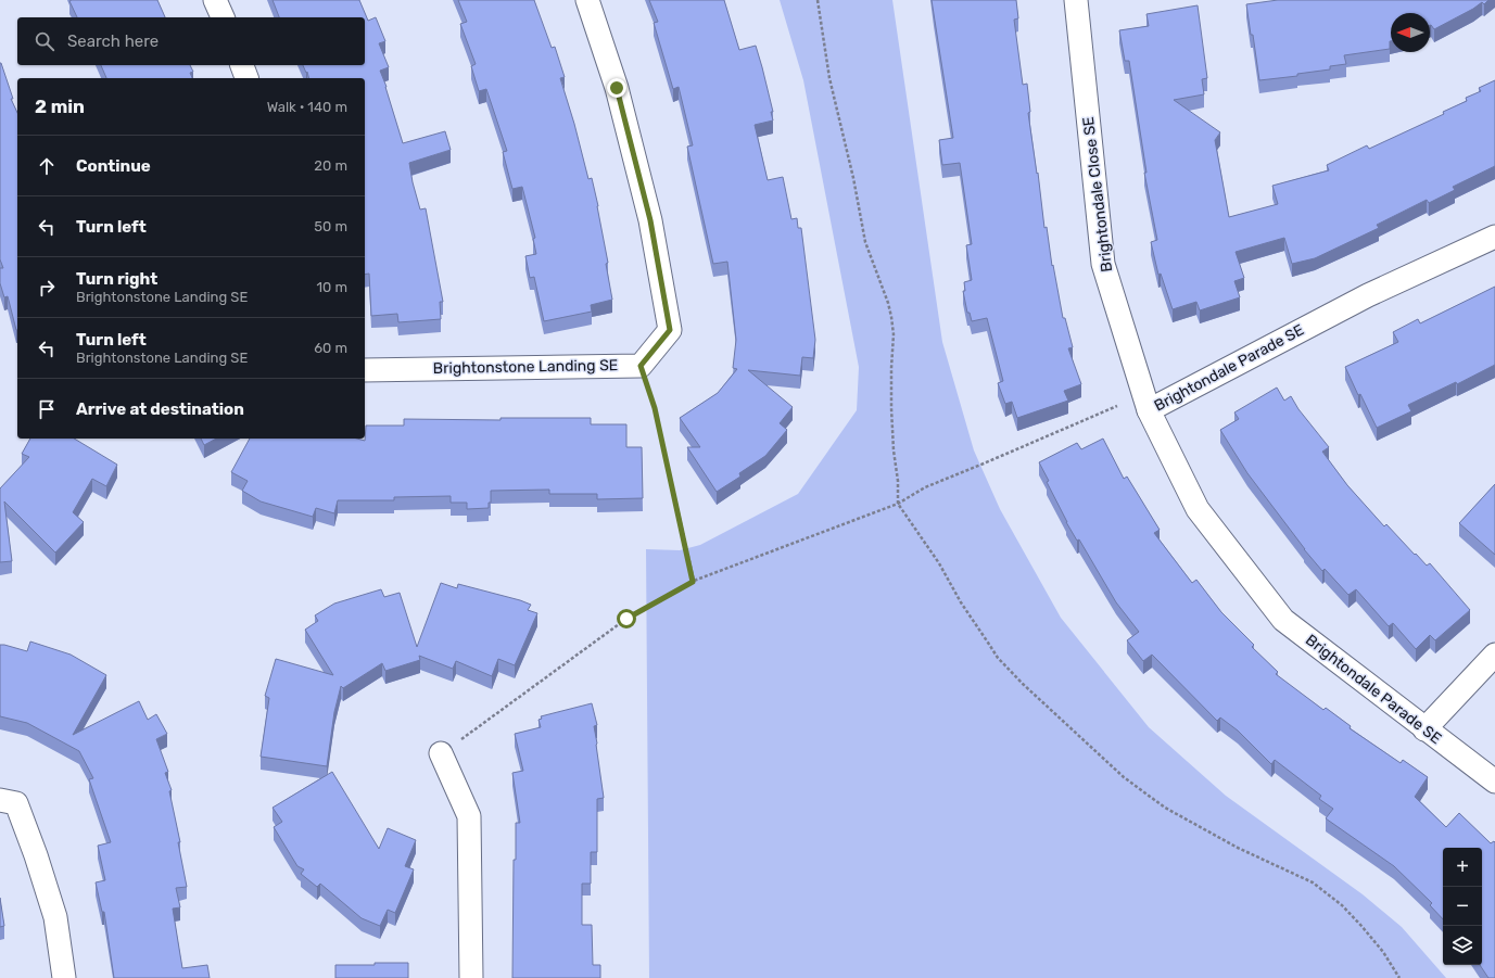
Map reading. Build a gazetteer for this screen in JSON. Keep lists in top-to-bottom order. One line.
{"streets":{"street":["Brightondale Close SE","Brightonstone Landing SE","Brightondale Parade SE"]},"crossings":[["Brightondale Close SE","Brightondale Parade SE"]],"north":"left","page":{"search":"Search here","heading":["2 min","Walk · 140 m"],"list":[["Continue","20 m"],["Turn left","50 m"],["Turn right","Brightonstone Landing SE","10 m"],["Turn left","Brightonstone Landing SE","60 m"],"Arrive at destination"],"map_buttons":["+","−"]}}
